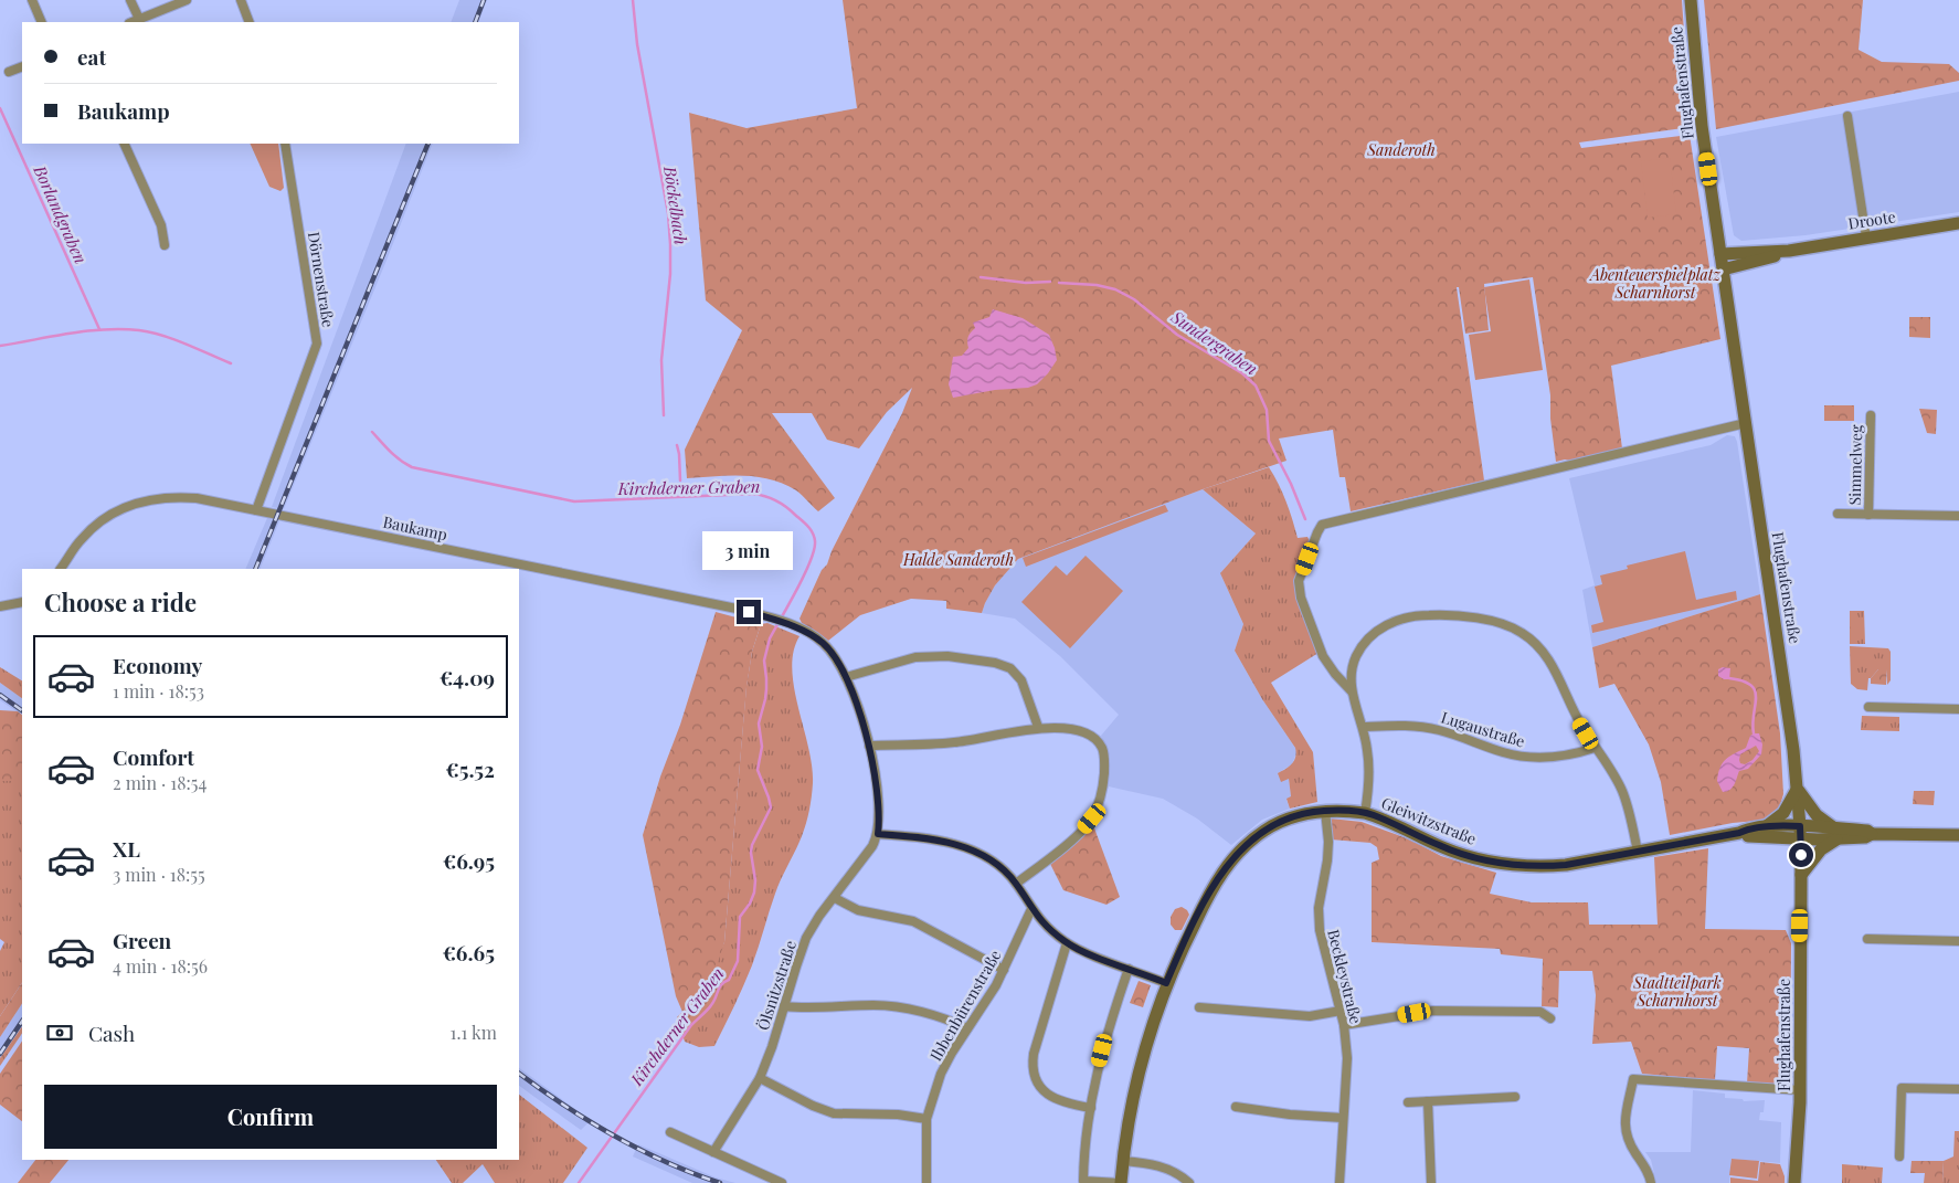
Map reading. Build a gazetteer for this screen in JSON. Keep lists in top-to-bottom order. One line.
{"streets":{"street":["Flughafenstraße","Droote","Dörnenstraße","Simmelweg","Baukamp","Lugaustraße","Gleiwitzstraße","Beckleystraße","Ölsnitzstraße","Ibbenbürenstraße"]},"crossings":[["Flughafenstraße","Droote"],["Flughafenstraße","Gleiwitzstraße"],["Dörnenstraße","Baukamp"],["Baukamp","Ölsnitzstraße"],["Gleiwitzstraße","Beckleystraße"]],"water":["Böckelbach","Borlandgraben","Sundergraben","Kirchderner Graben"],"parks":["Sanderoth","Abenteuerspielplatz Scharnhorst","Halde Sanderoth","Stadtteilpark Scharnhorst"],"page":{"banner":["eat","Baukamp"],"bubble":"3 min","heading":"Choose a ride","list":[{"name":"Economy","note":"1 min · 18:53","value":"€4.09"},{"name":"Comfort","note":"2 min · 18:54","value":"€5.52"},{"name":"XL","note":"3 min · 18:55","value":"€6.95"},{"name":"Green","note":"4 min · 18:56","value":"€6.65"}],"pay":["Cash","1.1 km"],"buttons":"Confirm"}}
